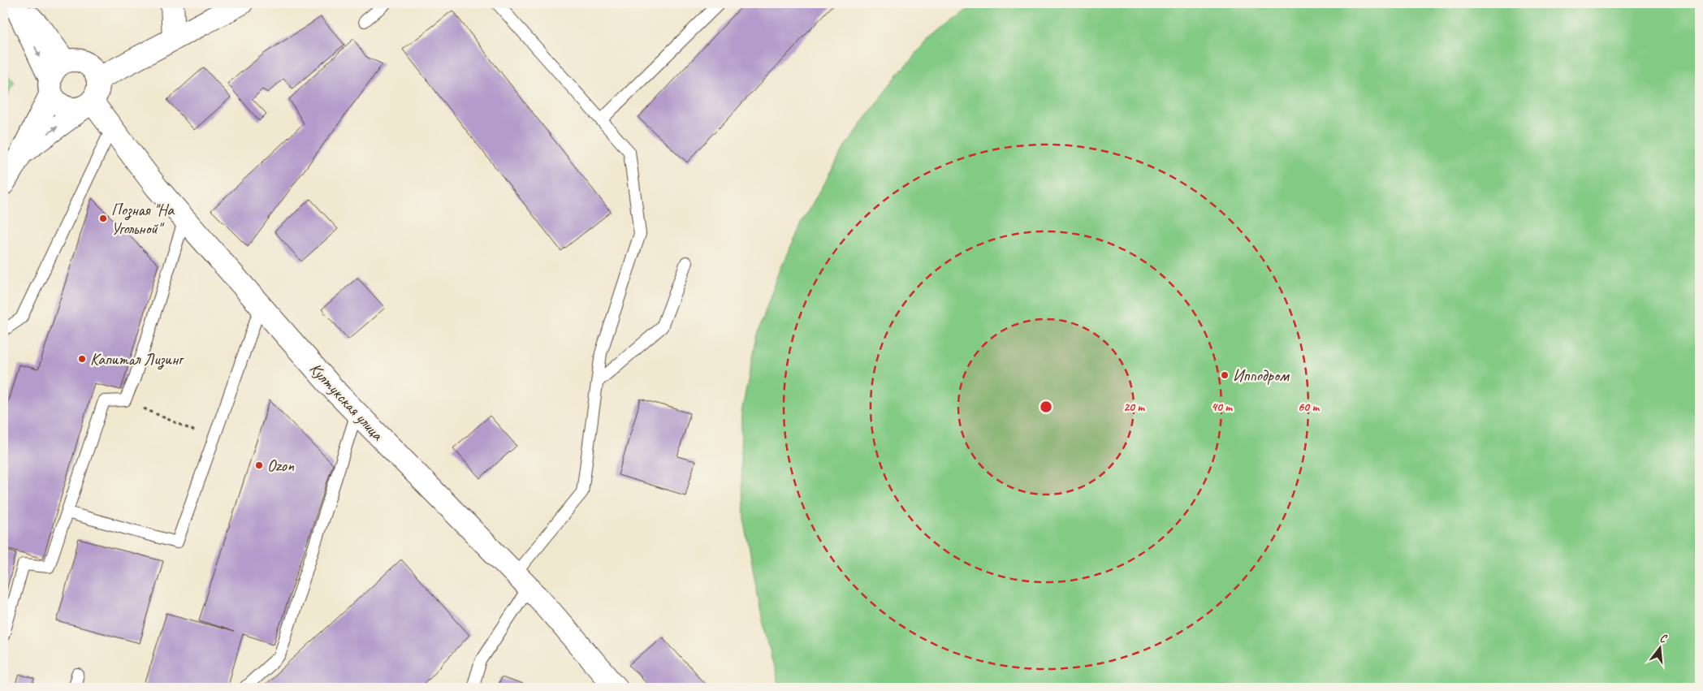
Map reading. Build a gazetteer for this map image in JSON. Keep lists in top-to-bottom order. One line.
{"streets":{"street":["Култукская улица"]},"places":["Позная \"На Угольной\"","Капитал Лизинг","Ипподром","Ozon"],"north":"top","rings":["20 m","40 m","60 m"]}
